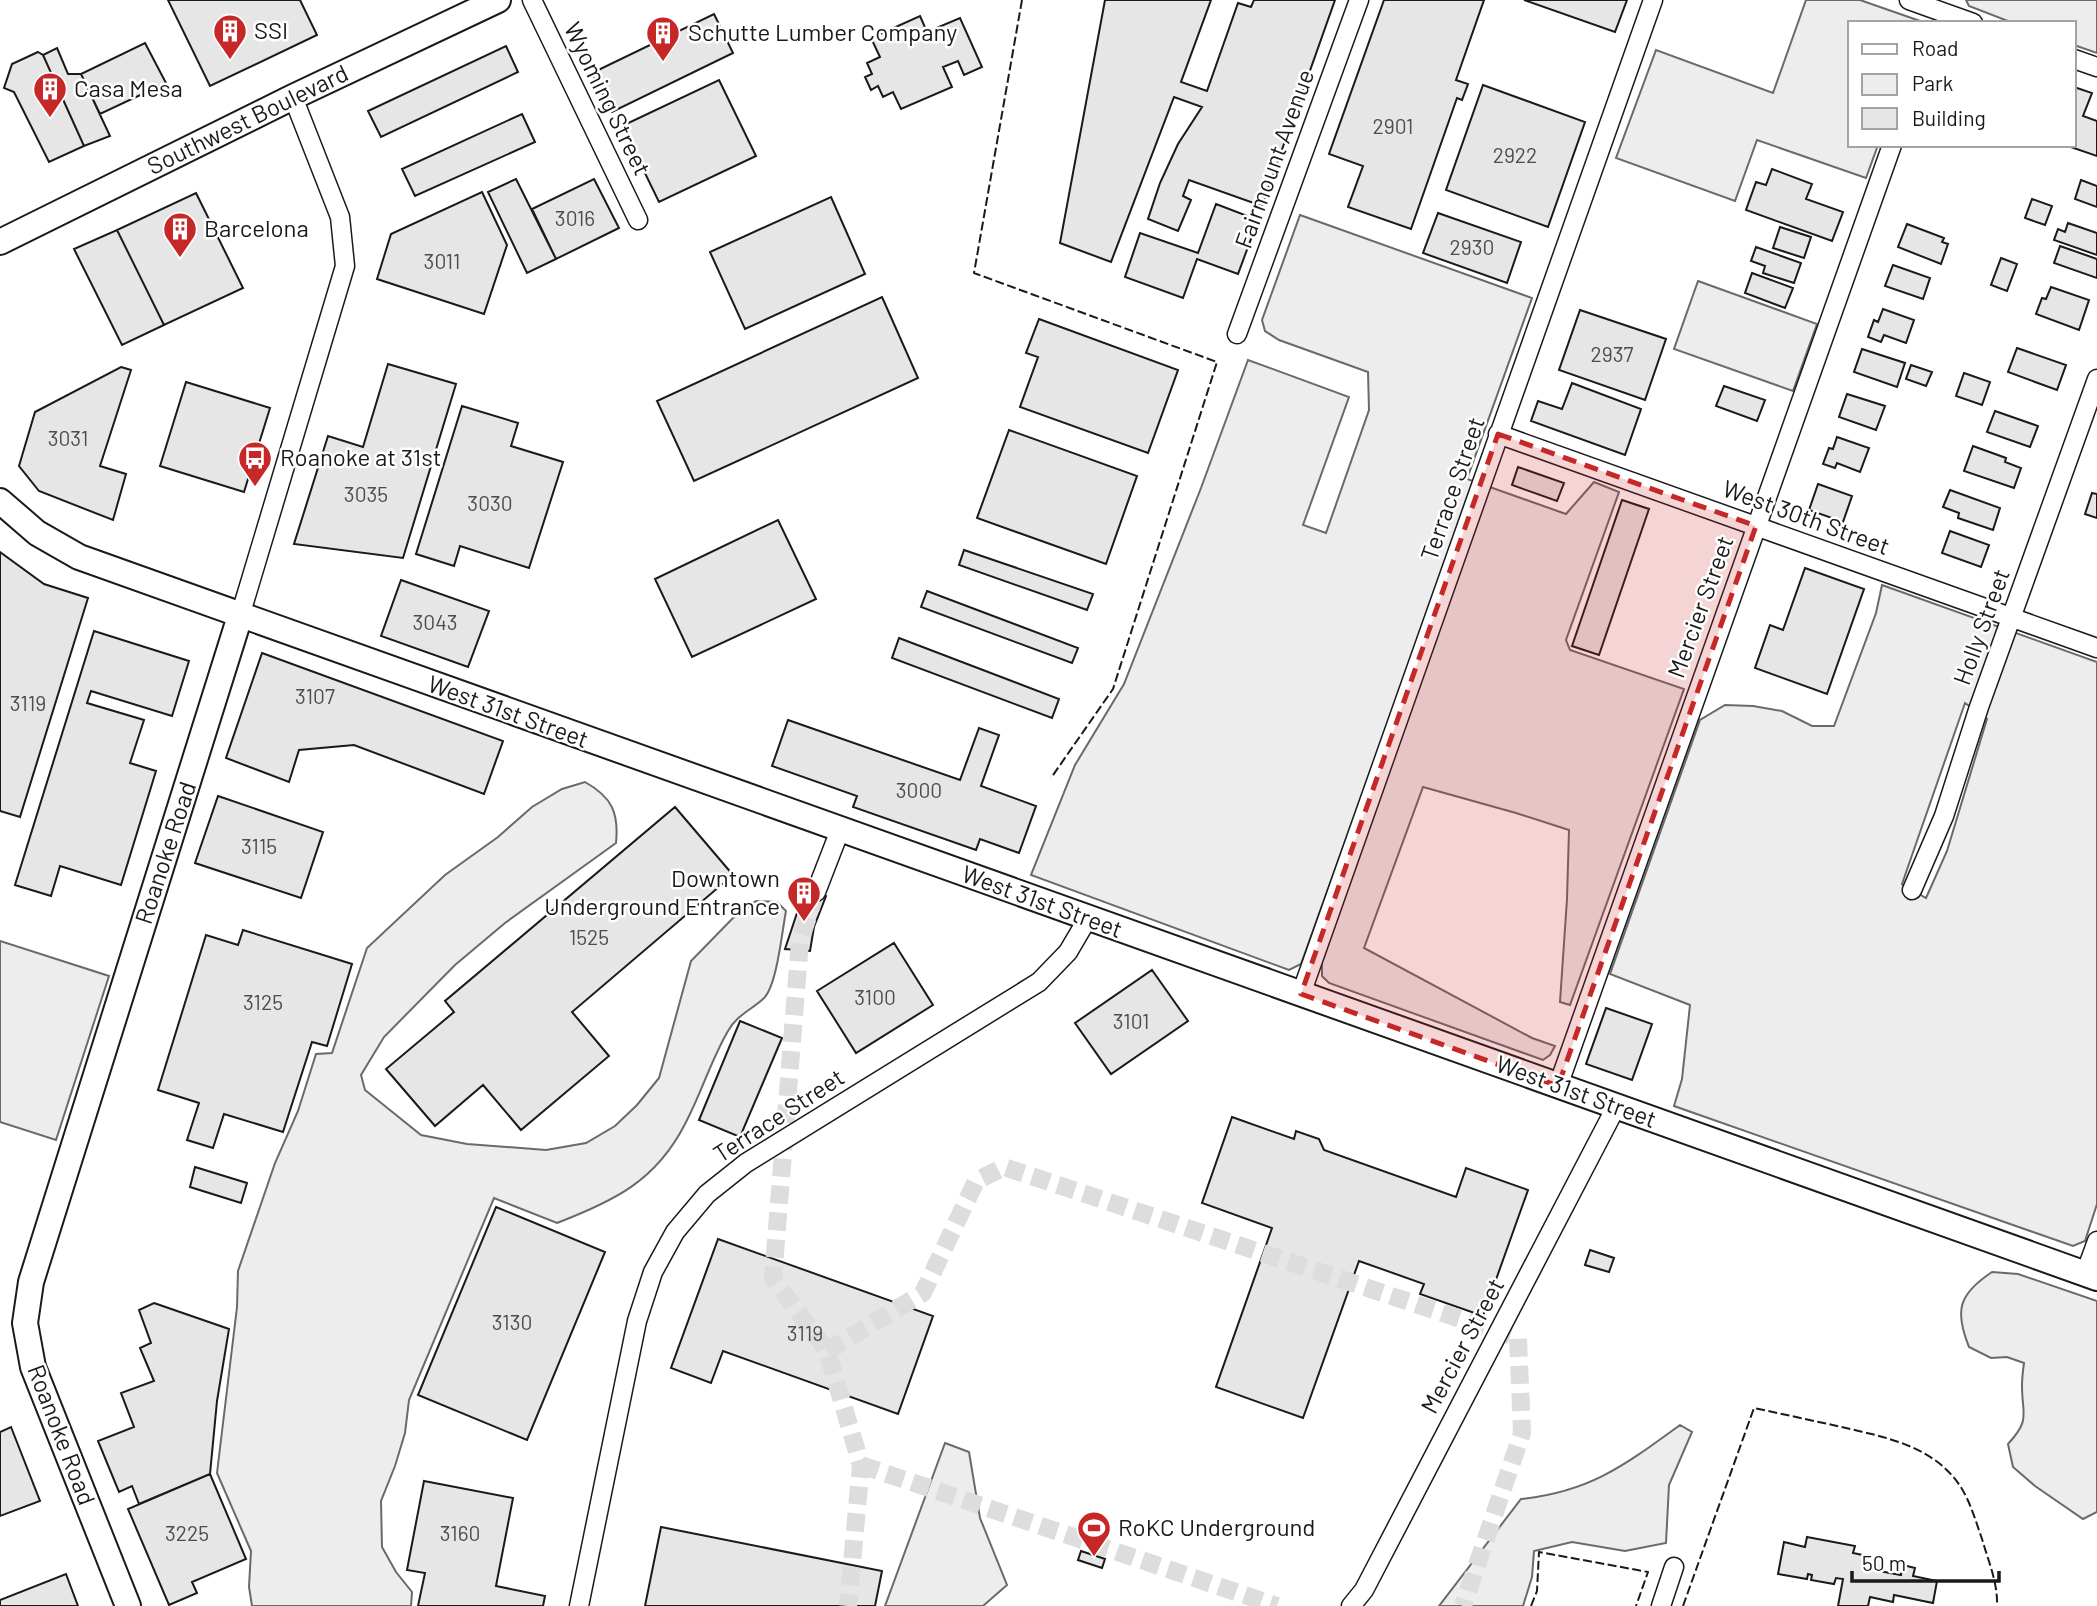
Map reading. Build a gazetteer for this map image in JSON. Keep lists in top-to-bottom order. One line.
{"streets":{"main road":["Southwest Boulevard","West 31st Street","Roanoke Road"],"street":["Wyoming Street","Fairmount Avenue","Terrace Street","West 30th Street","Mercier Street","Holly Street"]},"crossings":[["Southwest Boulevard","Roanoke Road"],["Terrace Street","West 30th Street"],["Terrace Street","West 31st Street"],["West 30th Street","Mercier Street"],["West 30th Street","Holly Street"],["Mercier Street","West 31st Street"],["West 31st Street","Roanoke Road"]],"places":{"building":["SSI","Schutte Lumber Company","Casa Mesa","Barcelona","Downtown Underground Entrance"],"bus stop":["Roanoke at 31st"],"sports":["RoKC Underground"]},"house_numbers":["2901","2922","3016","2930","3011","2937","3031","3035","3030","3043","3107","3119","3000","3115","1525","3100","3125","3101","3130","3119","3225","3160"],"legend":["Road","Park","Building"],"scale_bar":"50 m"}
